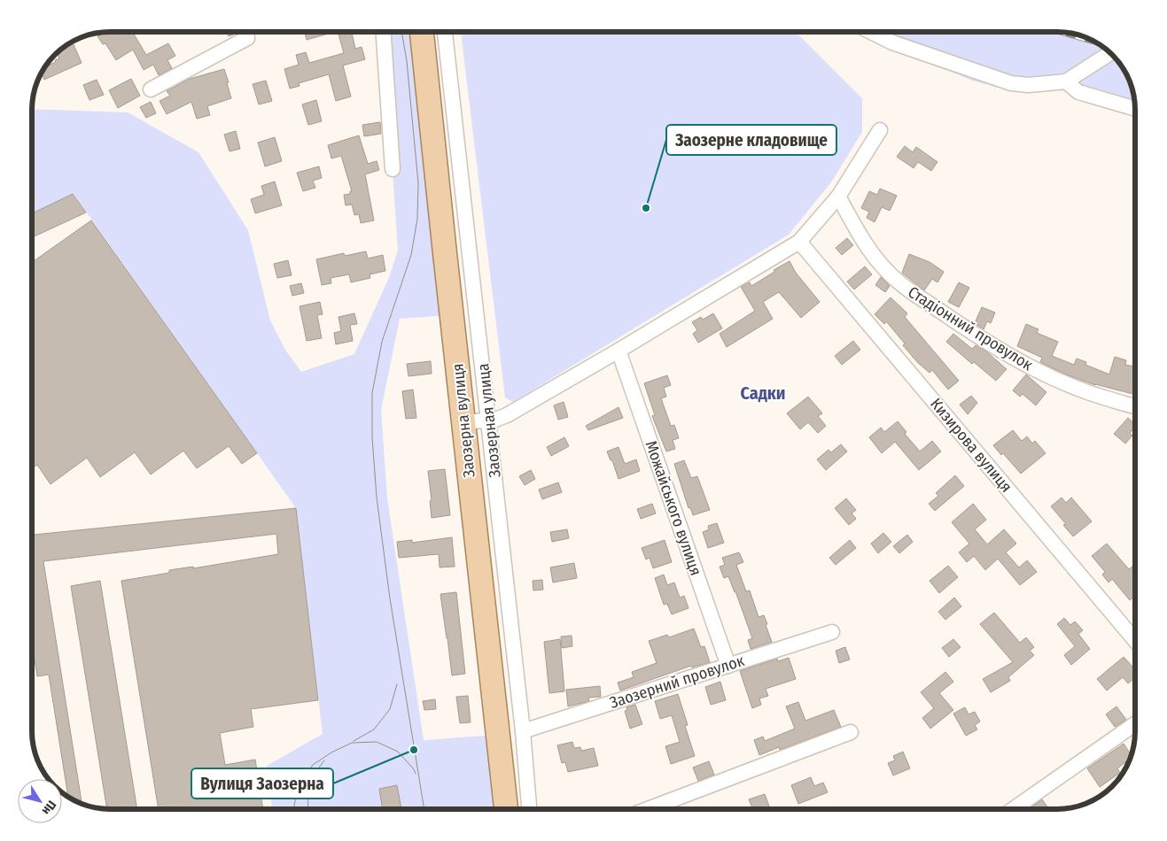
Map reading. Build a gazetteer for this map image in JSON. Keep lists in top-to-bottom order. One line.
{"streets":{"main road":["Заозерна вулиця"],"street":["Стадіонний провулок","Заозерная улица","Кизирова вулиця","Можайського вулиця","Заозерний провулок"]},"crossings":[["Заозерная улица","Заозерний провулок"],["Можайського вулиця","Заозерний провулок"]],"districts":["Садки"],"places":["Заозерне кладовище","Вулиця Заозерна"],"north":"bottom right"}
